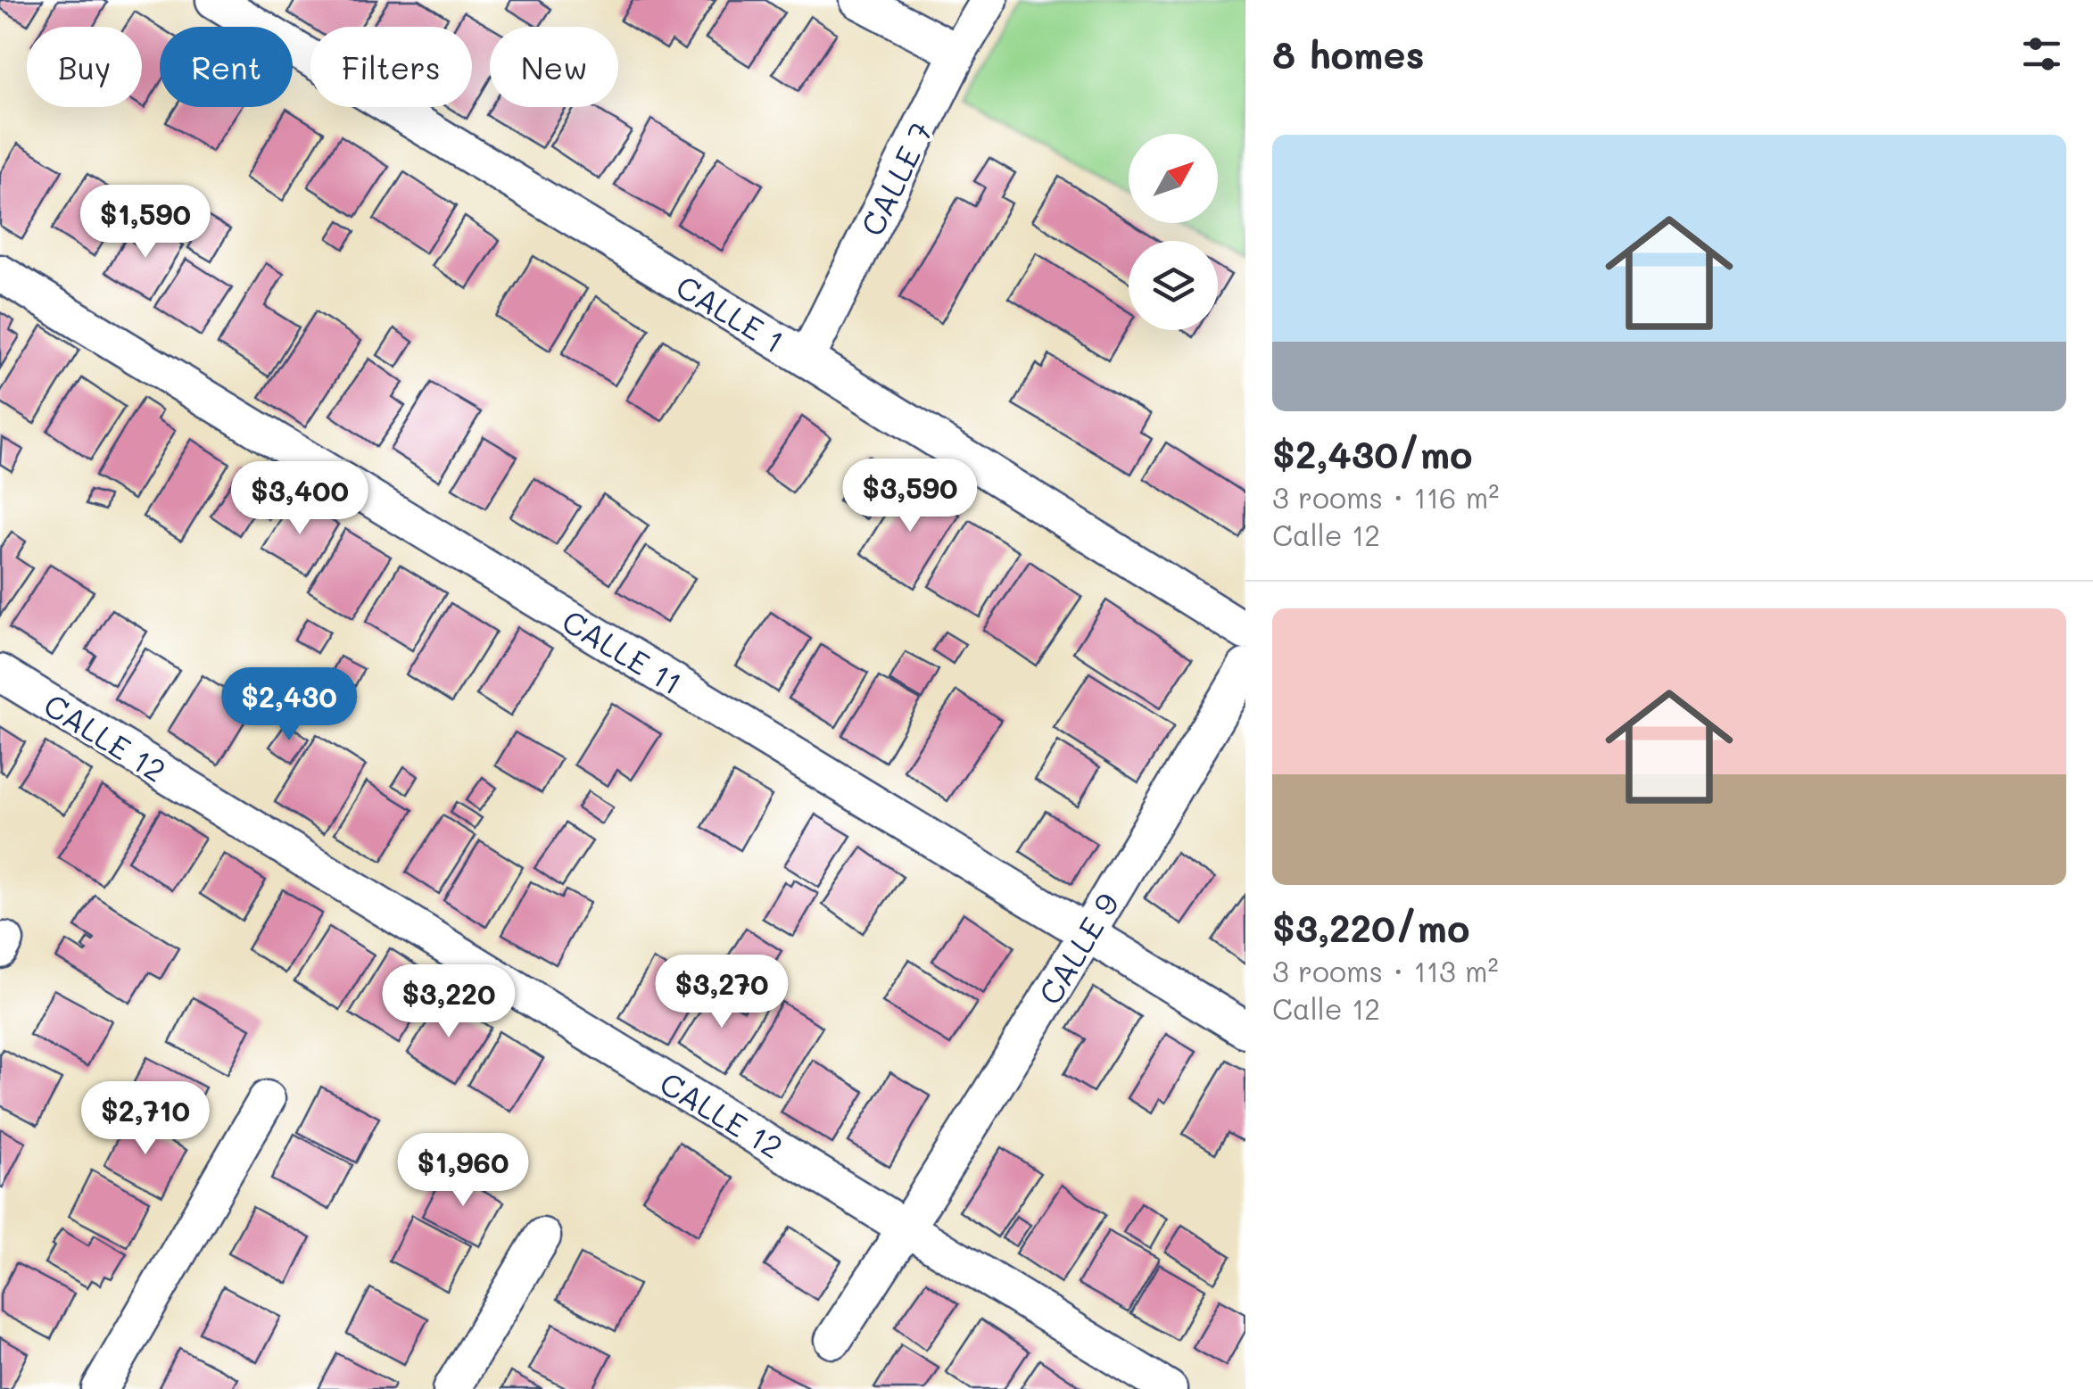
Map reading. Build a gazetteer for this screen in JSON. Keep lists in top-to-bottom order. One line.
{"streets":{"street":["CALLE 7","CALLE 1","CALLE 11","CALLE 12","CALLE 9"]},"crossings":[["CALLE 7","CALLE 1"],["CALLE 11","CALLE 9"],["CALLE 12","CALLE 9"]],"north":"top right","page":{"heading":"8 homes","chip":["Buy","Rent","Filters","New"],"list":[{"name":"$2,430/mo","note":"3 rooms · 116 m² · Calle 12"},{"name":"$3,220/mo","note":"3 rooms · 113 m² · Calle 12"}],"price":["$1,590","$3,590","$3,400","$2,430","$3,270","$3,220","$2,710","$1,960"]}}
